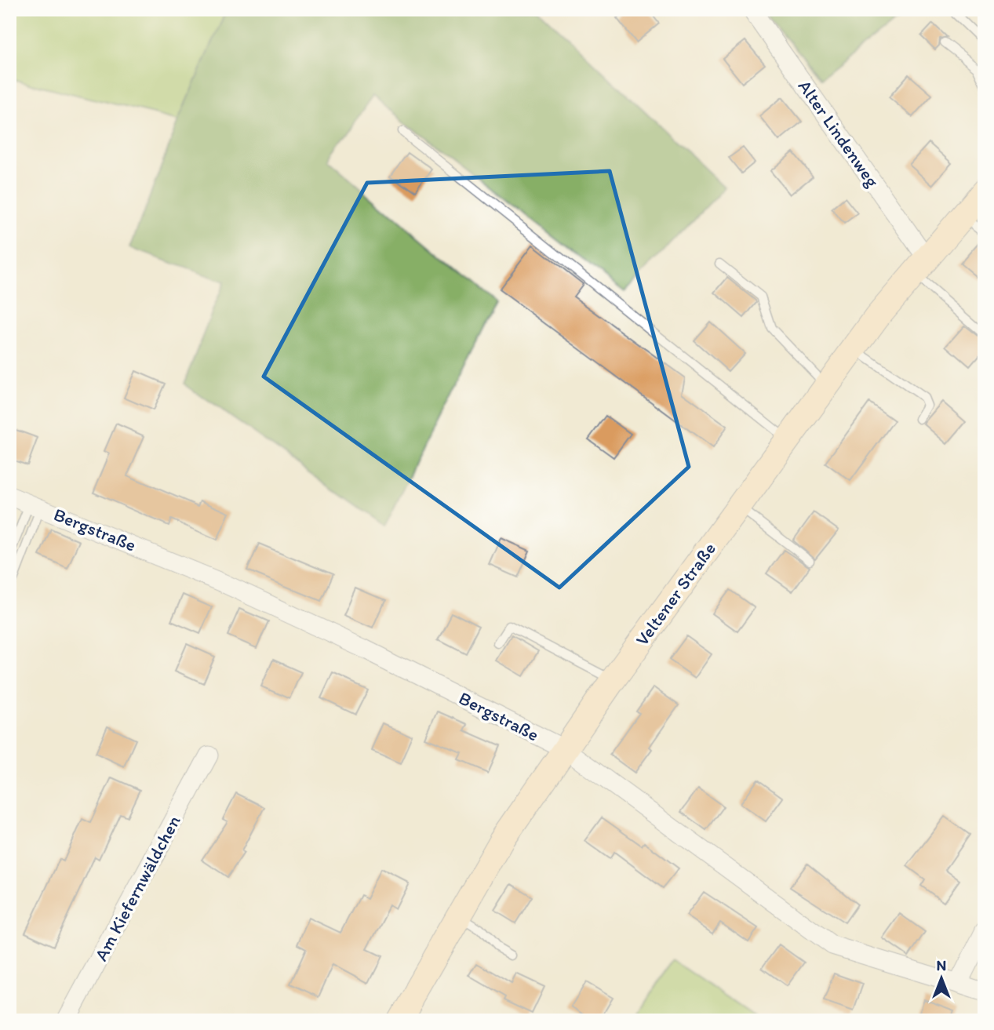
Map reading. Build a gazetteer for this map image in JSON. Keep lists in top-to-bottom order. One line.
{"streets":{"main road":["Veltener Straße"],"street":["Alter Lindenweg","Bergstraße","Am Kiefernwäldchen"]},"crossings":[["Alter Lindenweg","Veltener Straße"],["Bergstraße","Veltener Straße"]],"north":"top"}
